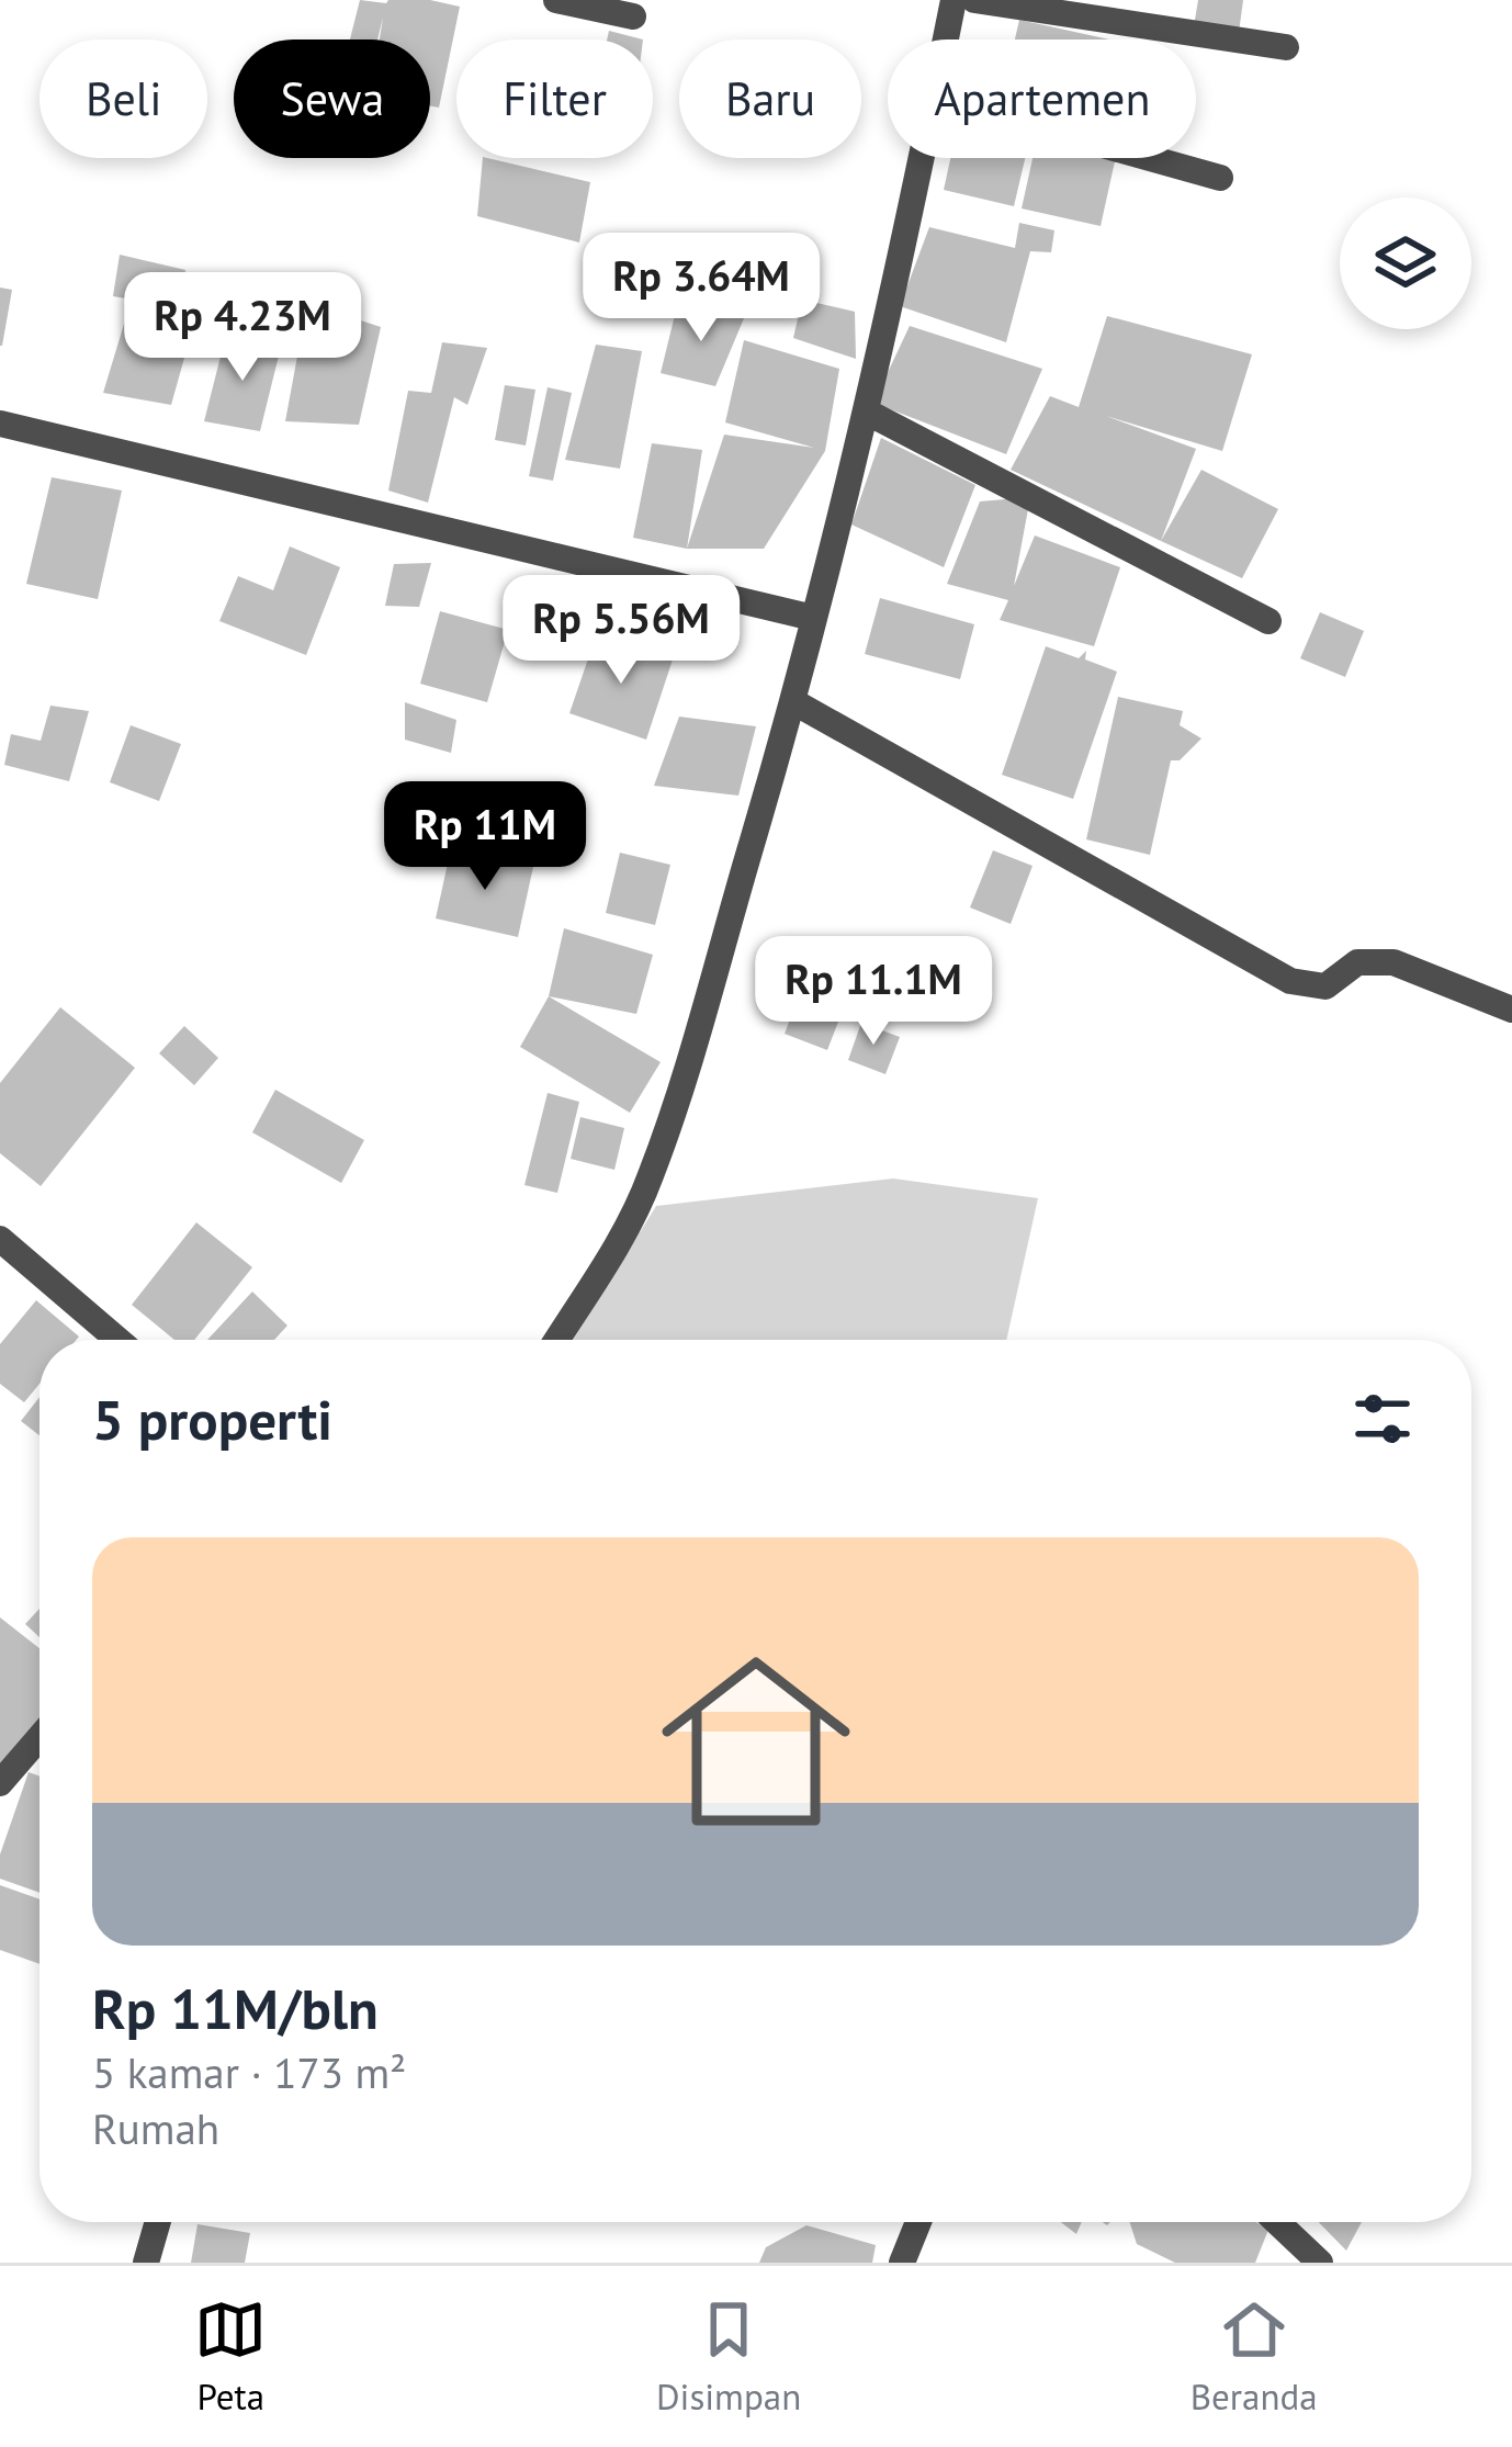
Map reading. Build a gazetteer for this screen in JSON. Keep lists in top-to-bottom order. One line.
{"page":{"chip":["Beli","Sewa","Filter","Baru","Apartemen"],"price":["Rp 3.64M","Rp 4.23M","Rp 5.56M","Rp 11M","Rp 11.1M"],"heading":"5 properti","list":[{"name":"Rp 11M/bln","note":"5 kamar · 173 m² · Rumah"}],"tabs":["Peta","Disimpan","Beranda"]}}
